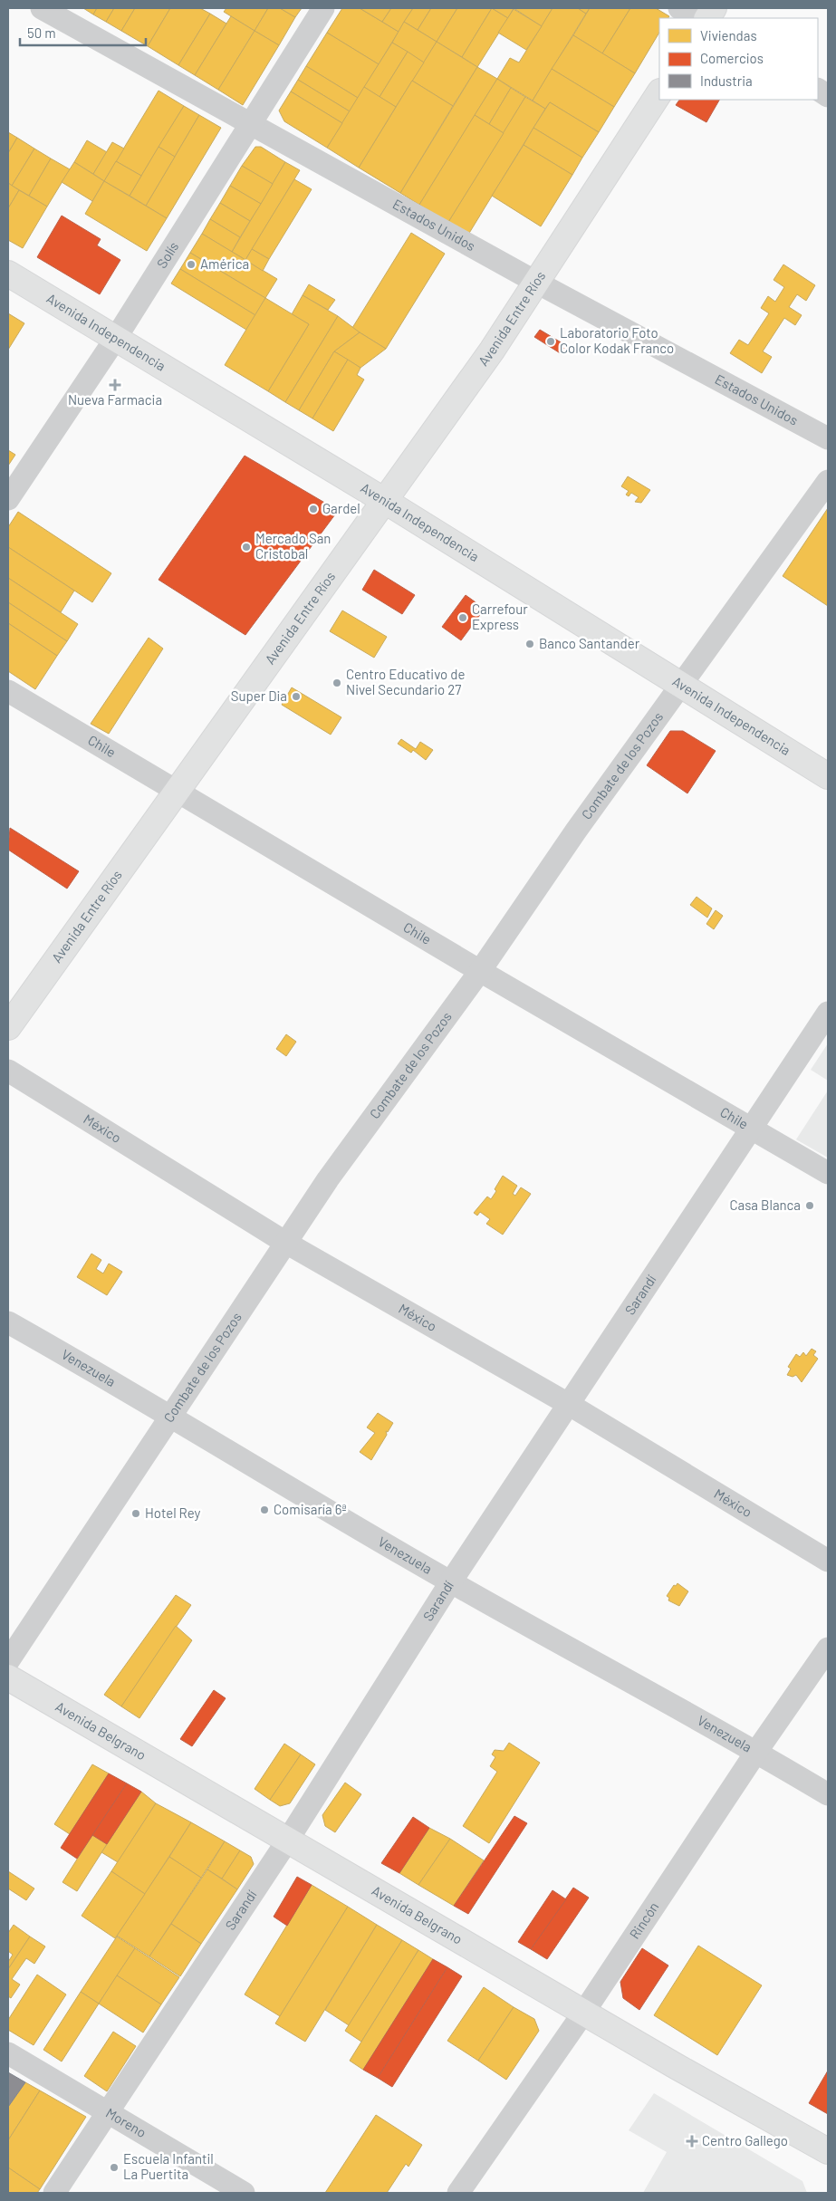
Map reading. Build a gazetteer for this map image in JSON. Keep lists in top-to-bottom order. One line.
{"streets":{"main road":["Avenida Entre Ríos","Avenida Independencia","Avenida Belgrano"],"street":["Estados Unidos","Solís","Chile","Combate de los Pozos","México","Sarandí","Venezuela","Rincón","Moreno"]},"crossings":[["Estados Unidos","Solís"],["Estados Unidos","Avenida Entre Ríos"],["Solís","Avenida Independencia"],["Avenida Entre Ríos","Avenida Independencia"],["Avenida Entre Ríos","Chile"],["Avenida Independencia","Combate de los Pozos"],["Chile","Combate de los Pozos"],["Chile","Sarandí"],["Combate de los Pozos","México"],["Combate de los Pozos","Venezuela"],["México","Sarandí"],["Sarandí","Venezuela"],["Sarandí","Avenida Belgrano"],["Sarandí","Moreno"],["Venezuela","Rincón"],["Avenida Belgrano","Rincón"]],"places":{"other":["América","Laboratorio Foto Color Kodak Franco","Gardel","Mercado San Cristobal","Carrefour Express","Banco Santander","Centro Educativo de Nivel Secundario 27","Super Dia","Casa Blanca","Comisaría 6ª","Hotel Rey","Escuela Infantil La Puertita"],"health":["Nueva Farmacia","Centro Gallego"]},"legend":["Viviendas","Comercios","Industria"],"scale_bar":"50 m"}
